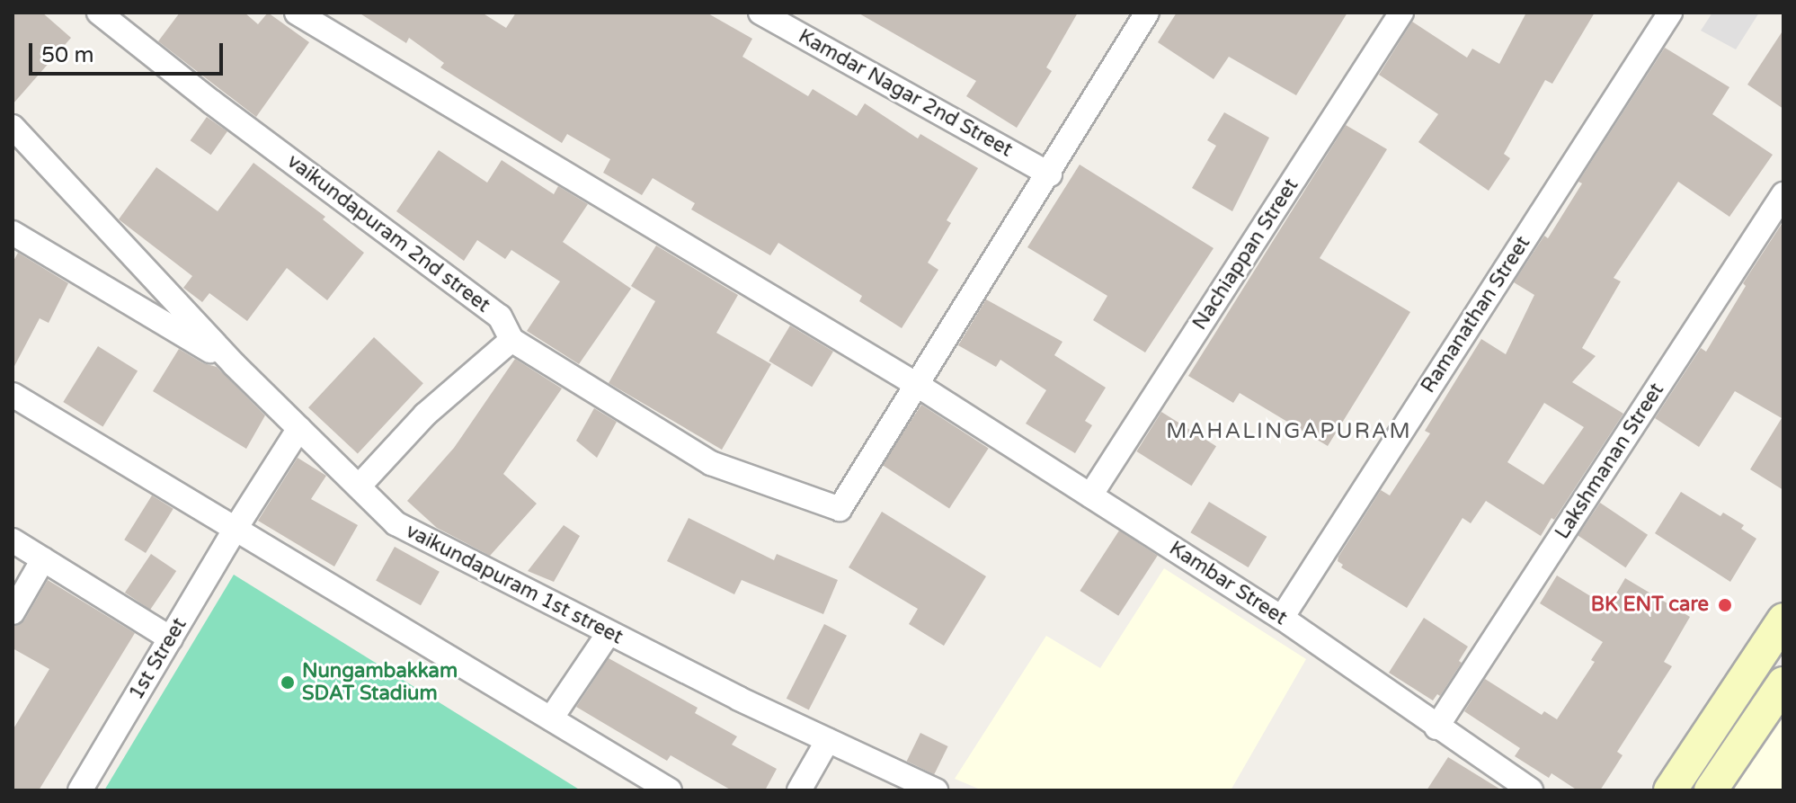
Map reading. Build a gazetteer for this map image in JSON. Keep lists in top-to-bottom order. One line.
{"streets":{"street":["Kamdar Nagar 2nd Street","vaikundapuram 2nd street","Nachiappan Street","Ramanathan Street","Lakshmanan Street","Kambar Street","vaikundapuram 1st street","1st Street"]},"crossings":[["vaikundapuram 2nd street","Kambar Street"],["Nachiappan Street","Kambar Street"],["Ramanathan Street","Kambar Street"],["Lakshmanan Street","Kambar Street"],["vaikundapuram 1st street","1st Street"]],"districts":["MAHALINGAPURAM"],"places":["BK ENT care","Nungambakkam SDAT Stadium"],"scale_bar":"50 m"}
